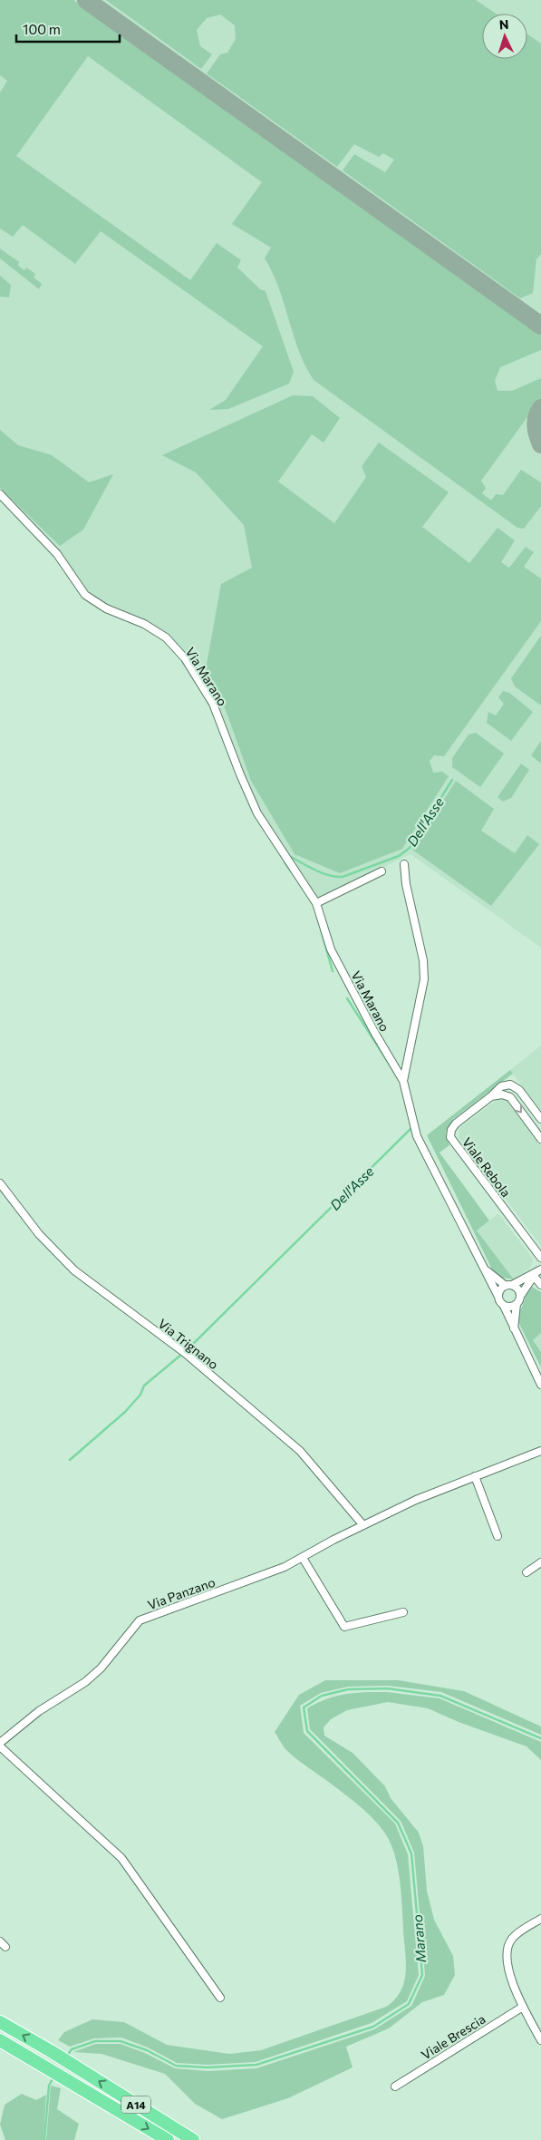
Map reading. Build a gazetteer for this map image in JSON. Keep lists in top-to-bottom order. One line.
{"streets":{"highway":["A14"],"street":["Via Marano","Viale Rebola","Via Trignano","Via Panzano","Viale Brescia"]},"crossings":[["Via Trignano","Via Panzano"]],"water":["Dell'Asse","Marano"],"scale_bar":"100 m","north":"top"}
